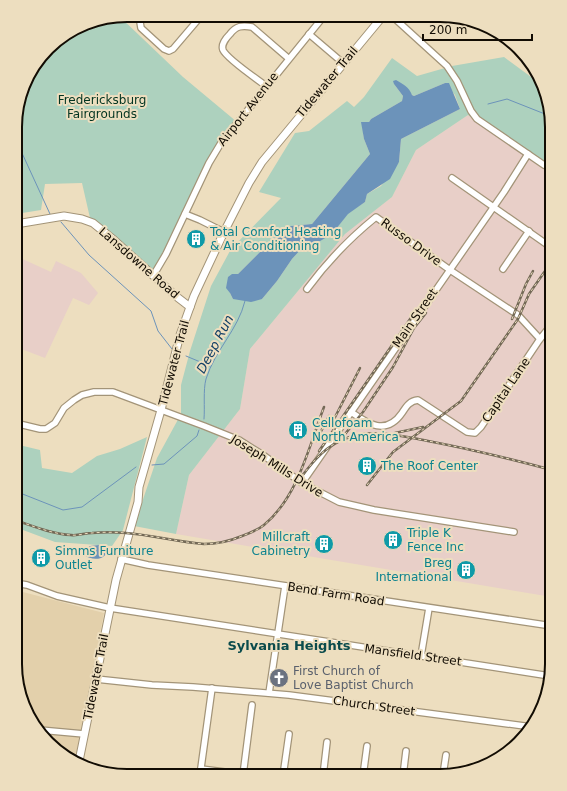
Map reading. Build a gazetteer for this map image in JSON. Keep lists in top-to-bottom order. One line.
{"streets":{"main road":["Tidewater Trail","Lansdowne Road"],"street":["Airport Avenue","Russo Drive","Main Street","Capital Lane","Joseph Mills Drive","Bend Farm Road","Mansfield Street","Church Street"]},"crossings":[["Tidewater Trail","Lansdowne Road"],["Tidewater Trail","Joseph Mills Drive"],["Tidewater Trail","Bend Farm Road"],["Tidewater Trail","Mansfield Street"],["Tidewater Trail","Church Street"],["Airport Avenue","Lansdowne Road"],["Russo Drive","Main Street"],["Main Street","Capital Lane"],["Main Street","Joseph Mills Drive"]],"districts":["Sylvania Heights"],"water":["Deep Run"],"parks":["Fredericksburg Fairgrounds"],"places":{"building":["Total Comfort Heating & Air Conditioning","Cellofoam North America","The Roof Center","Triple K Fence Inc","Millcraft Cabinetry","Simms Furniture Outlet","Breg International"],"church":["First Church of Love Baptist Church"]},"scale_bar":"200 m"}
